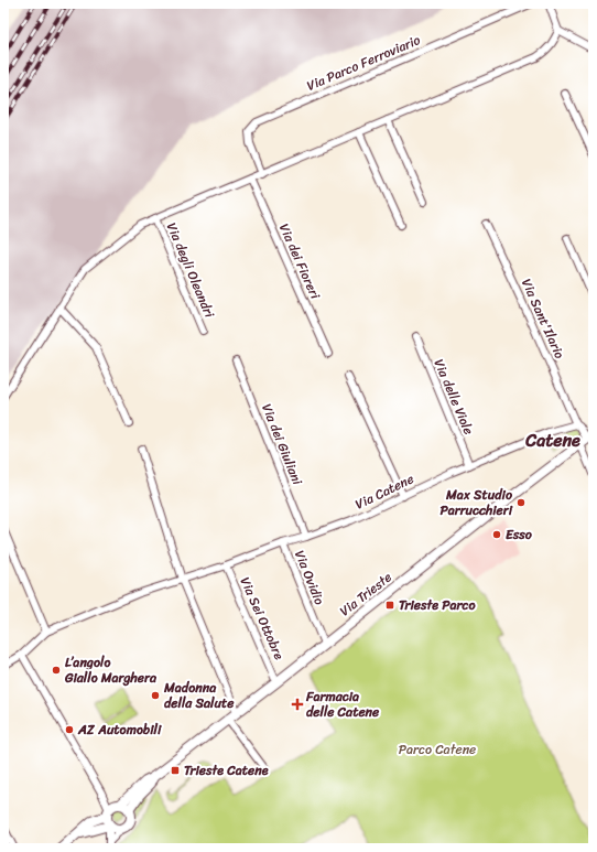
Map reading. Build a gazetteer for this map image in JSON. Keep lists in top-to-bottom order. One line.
{"streets":{"street":["Via Parco Ferroviario","Via dei Fioreri","Via degli Oleandri","Via Sant'Ilario","Via delle Viole","Via dei Giuliani","Via Catene","Via Ovidio","Via Trieste","Via Sei Ottobre"]},"crossings":[["Via Sant'Ilario","Via Catene"],["Via delle Viole","Via Catene"],["Via dei Giuliani","Via Catene"],["Via Catene","Via Ovidio"],["Via Catene","Via Sei Ottobre"],["Via Ovidio","Via Trieste"],["Via Trieste","Via Sei Ottobre"]],"districts":["Catene"],"parks":["Parco Catene"],"places":{"other":["Max Studio Parrucchieri","Esso","L’angolo Giallo Marghera","Madonna della Salute","AZ Automobili"],"transit":["Trieste Parco","Trieste Catene"],"health":["Farmacia delle Catene"]}}
